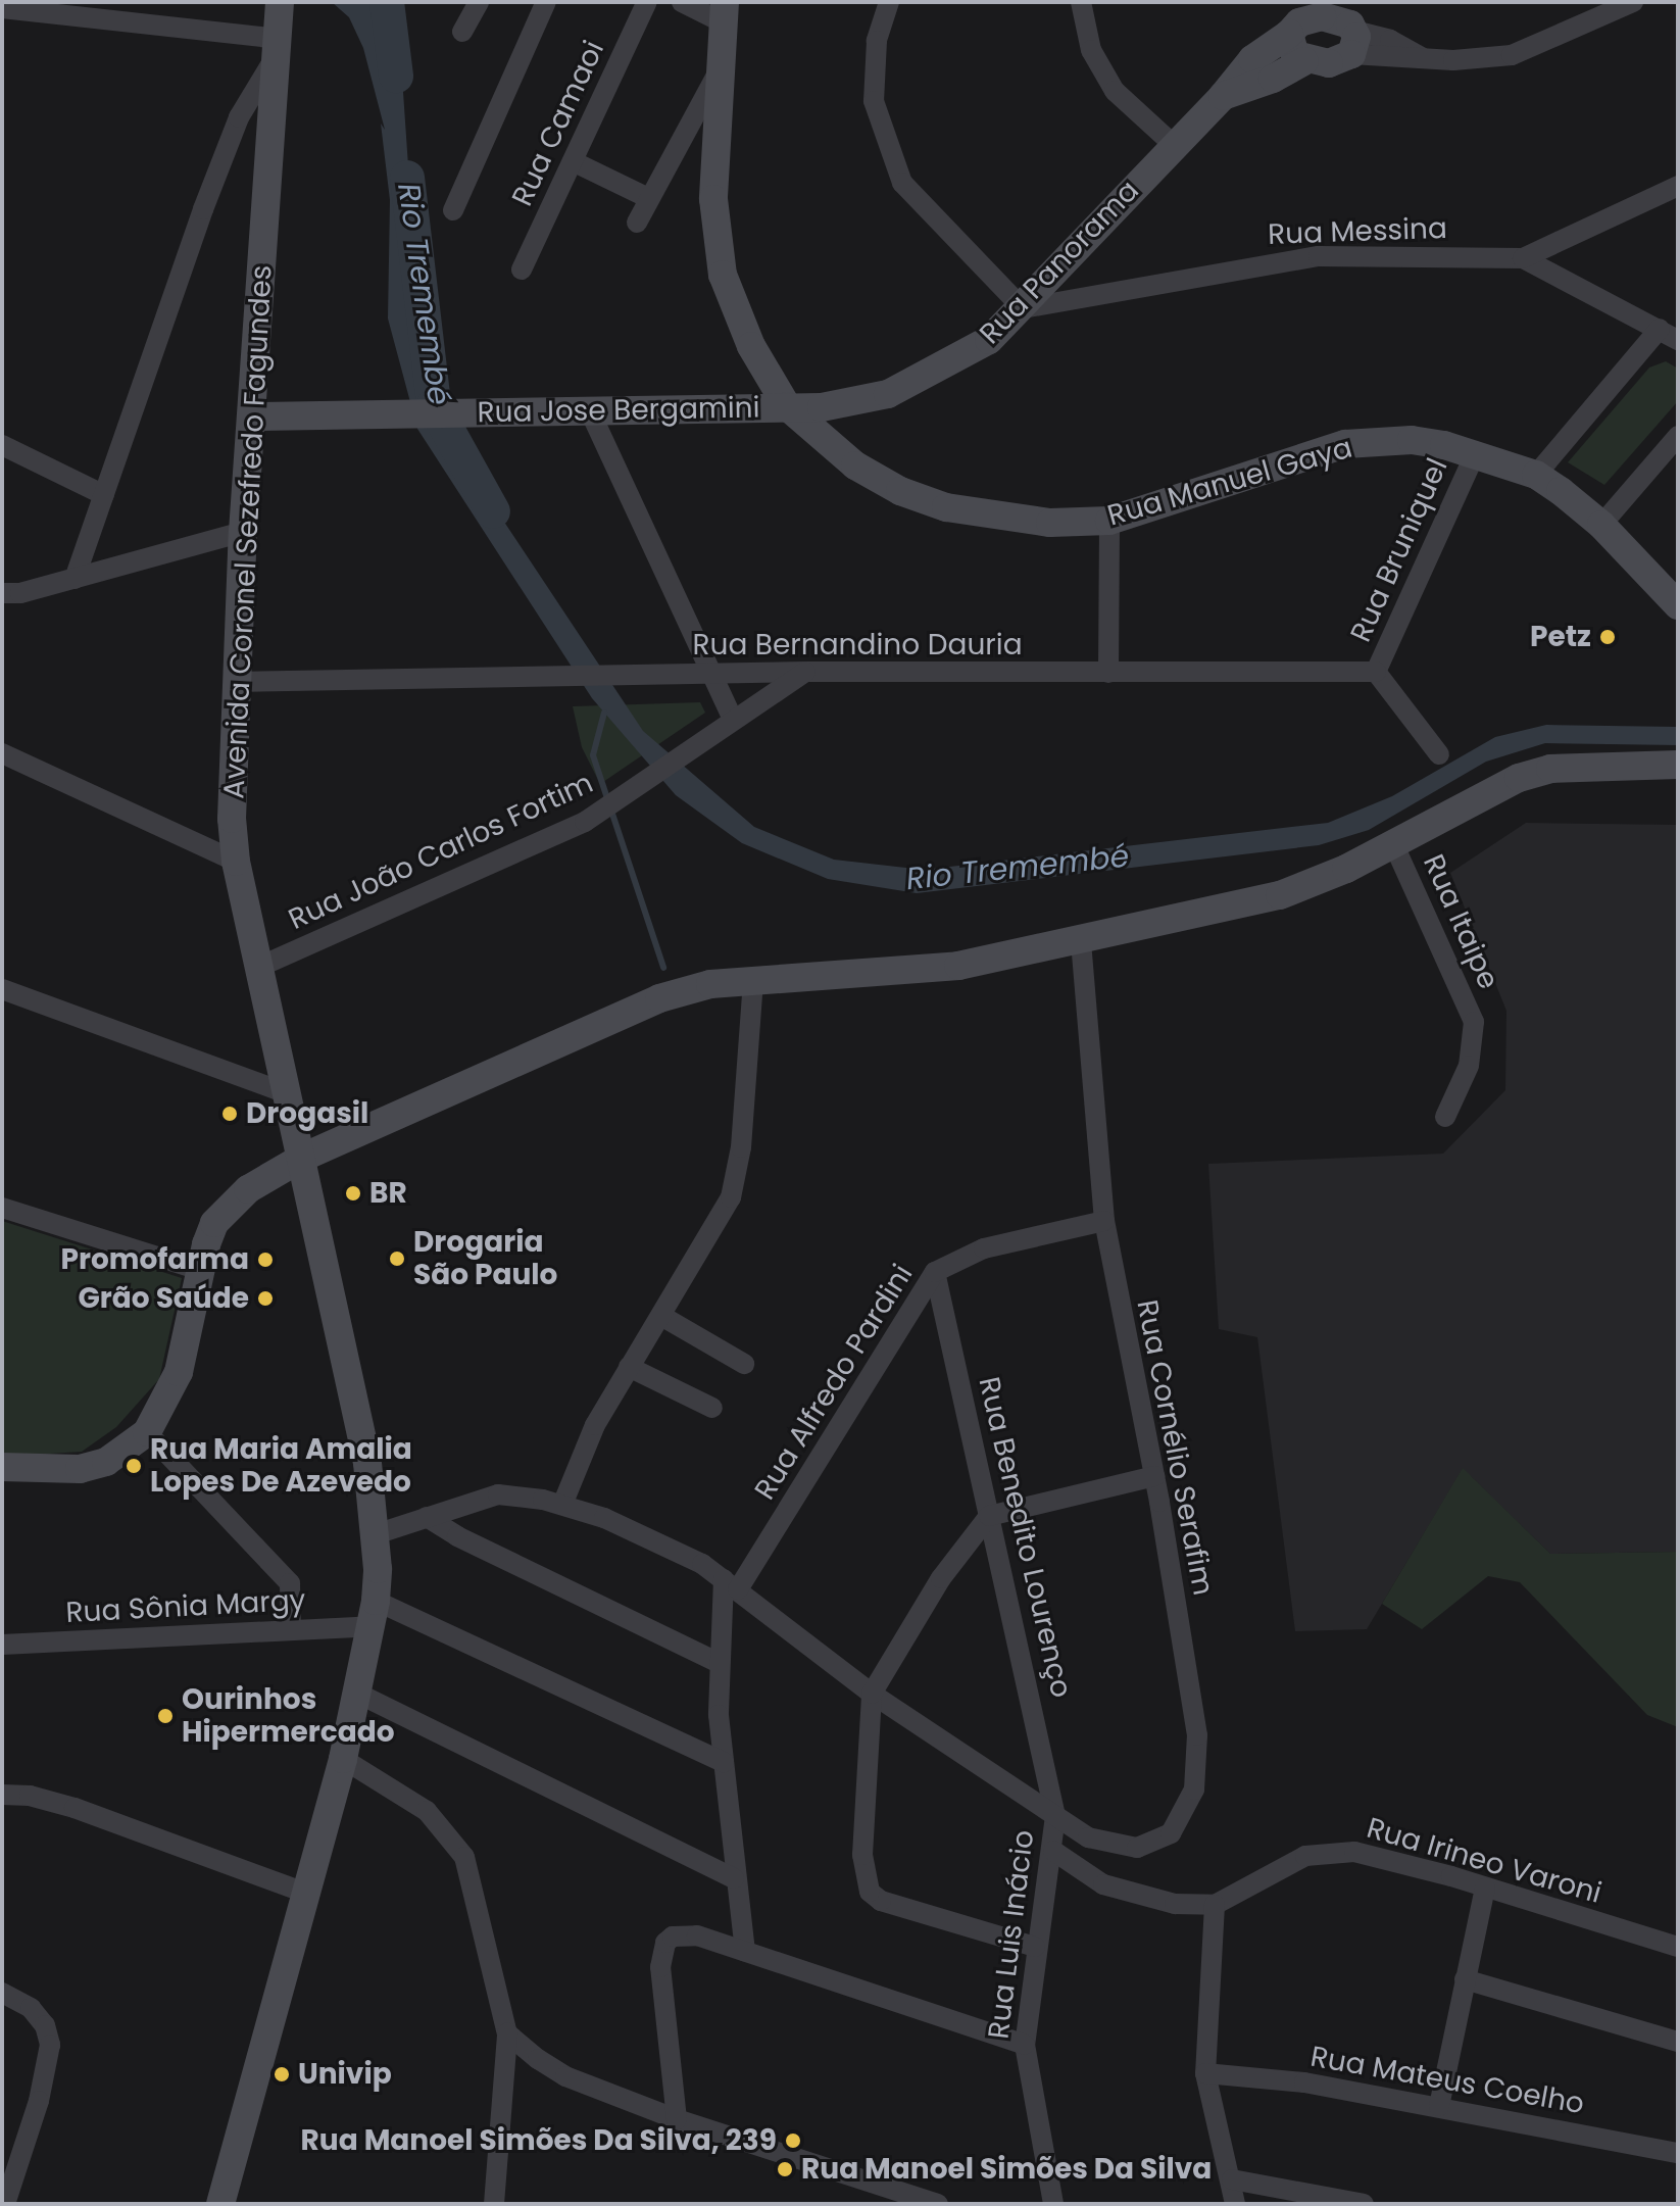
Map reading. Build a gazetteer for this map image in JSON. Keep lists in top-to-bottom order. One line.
{"streets":{"main road":["Rua Panorama","Rua Jose Bergamini","Rua Manuel Gaya","Avenida Coronel Sezefredo Fagundes"],"street":["Rua Camaoi","Rua Messina","Rua Bruniquel","Rua Bernandino Dauria","Rua João Carlos Fortim","Rua Itaipe","Rua Alfredo Pardini","Rua Cornélio Serafim","Rua Benedito Lourenço","Rua Sônia Margy","Rua Irineo Varoni","Rua Luis Inácio","Rua Mateus Coelho"]},"crossings":[["Rua Messina","Rua Panorama"],["Rua Panorama","Rua Jose Bergamini"],["Rua Panorama","Rua Manuel Gaya"],["Rua Jose Bergamini","Rua Manuel Gaya"],["Rua Jose Bergamini","Avenida Coronel Sezefredo Fagundes"],["Rua Manuel Gaya","Rua Bruniquel"],["Avenida Coronel Sezefredo Fagundes","Rua Bernandino Dauria"],["Avenida Coronel Sezefredo Fagundes","Rua João Carlos Fortim"],["Avenida Coronel Sezefredo Fagundes","Rua Cornélio Serafim"],["Avenida Coronel Sezefredo Fagundes","Rua Sônia Margy"],["Rua Bruniquel","Rua Bernandino Dauria"],["Rua Bernandino Dauria","Rua João Carlos Fortim"],["Rua Alfredo Pardini","Rua Cornélio Serafim"],["Rua Alfredo Pardini","Rua Benedito Lourenço"],["Rua Cornélio Serafim","Rua Benedito Lourenço"],["Rua Cornélio Serafim","Rua Luis Inácio"],["Rua Benedito Lourenço","Rua Luis Inácio"]],"water":["Rio Tremembé"],"places":["Petz","Drogasil","BR","Drogaria São Paulo","Promofarma","Grão Saúde","Rua Maria Amalia Lopes De Azevedo","Ourinhos Hipermercado","Univip","Rua Manoel Simões Da Silva, 239","Rua Manoel Simões Da Silva"]}
